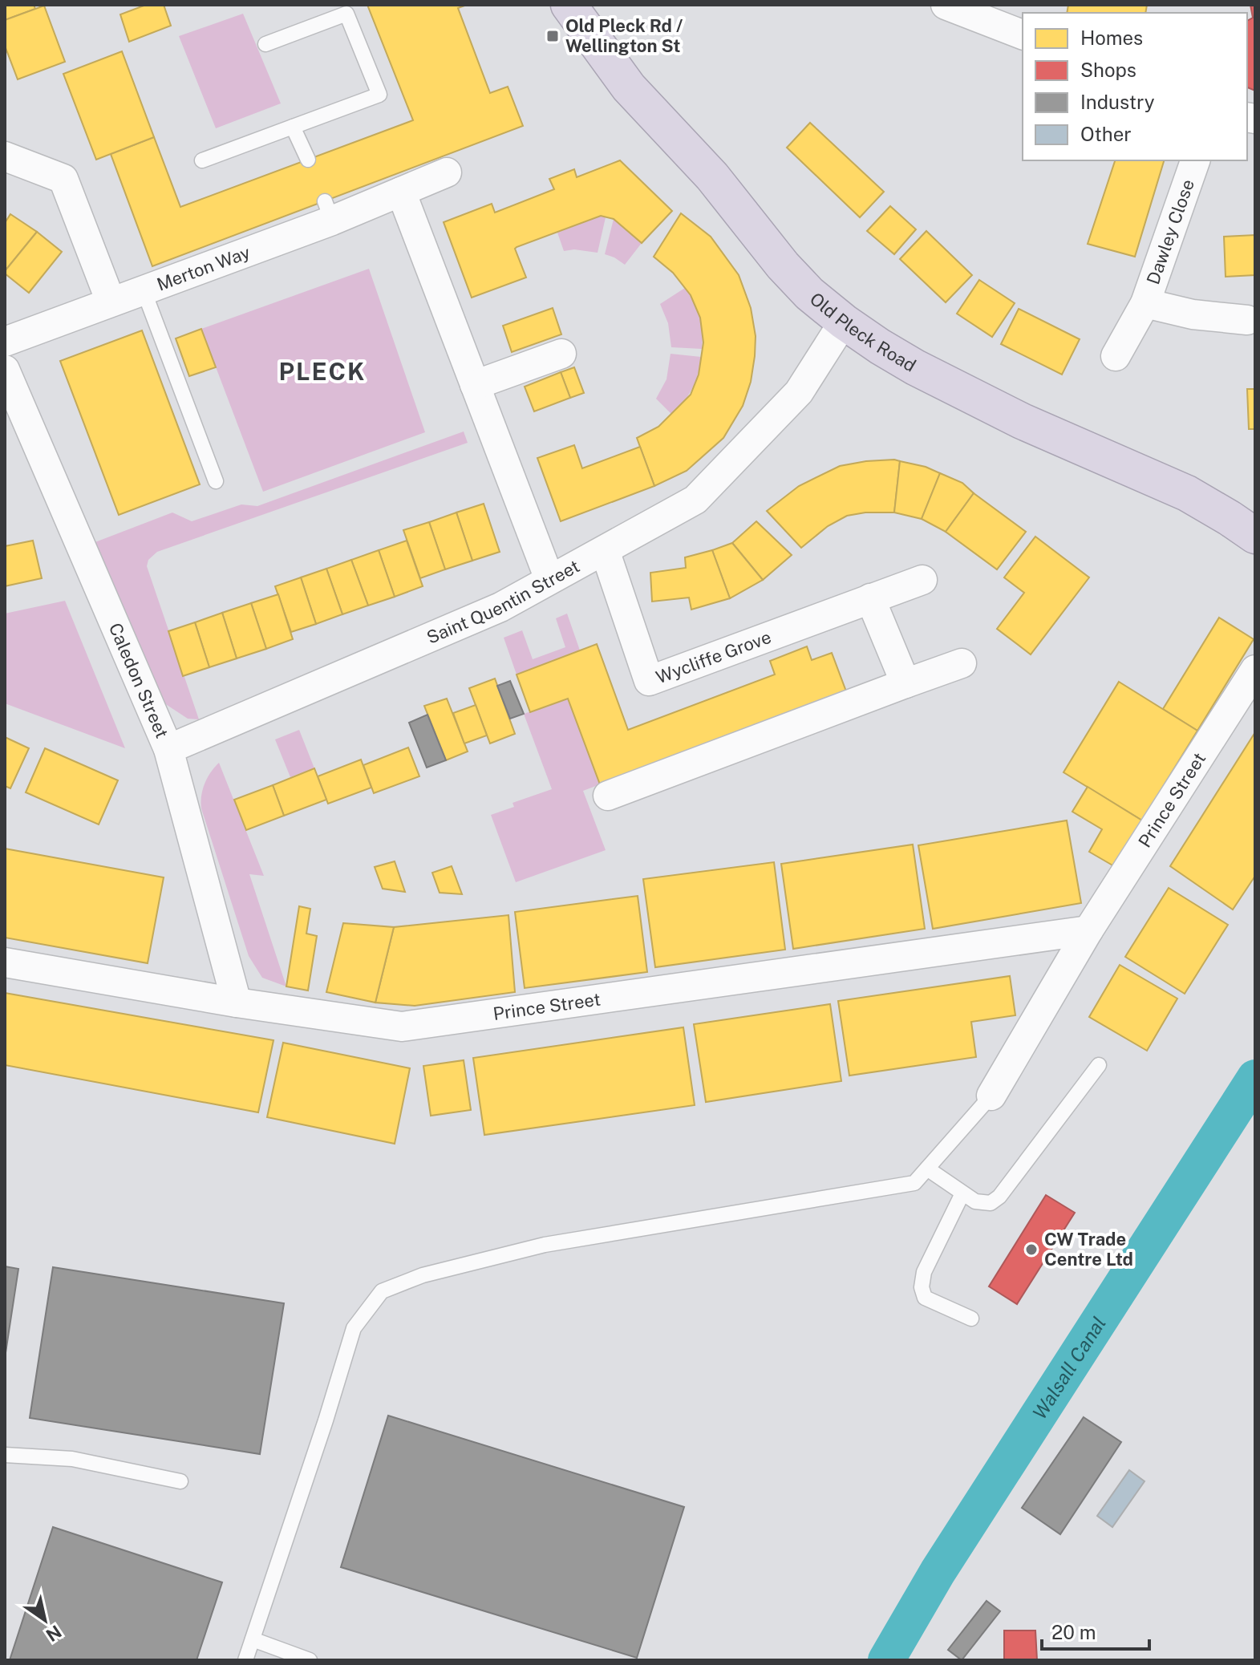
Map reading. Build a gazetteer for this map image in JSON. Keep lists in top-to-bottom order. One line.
{"streets":{"highway":["Old Pleck Road"],"street":["Dawley Close","Merton Way","Saint Quentin Street","Wycliffe Grove","Caledon Street","Prince Street"]},"crossings":[["Old Pleck Road","Saint Quentin Street"],["Saint Quentin Street","Wycliffe Grove"],["Saint Quentin Street","Caledon Street"],["Caledon Street","Prince Street"]],"districts":["PLECK"],"water":["Walsall Canal"],"places":{"transit":["Old Pleck Rd / Wellington St"],"other":["CW Trade Centre Ltd"]},"legend":["Homes","Shops","Industry","Other"],"scale_bar":"20 m","north":"bottom right"}
